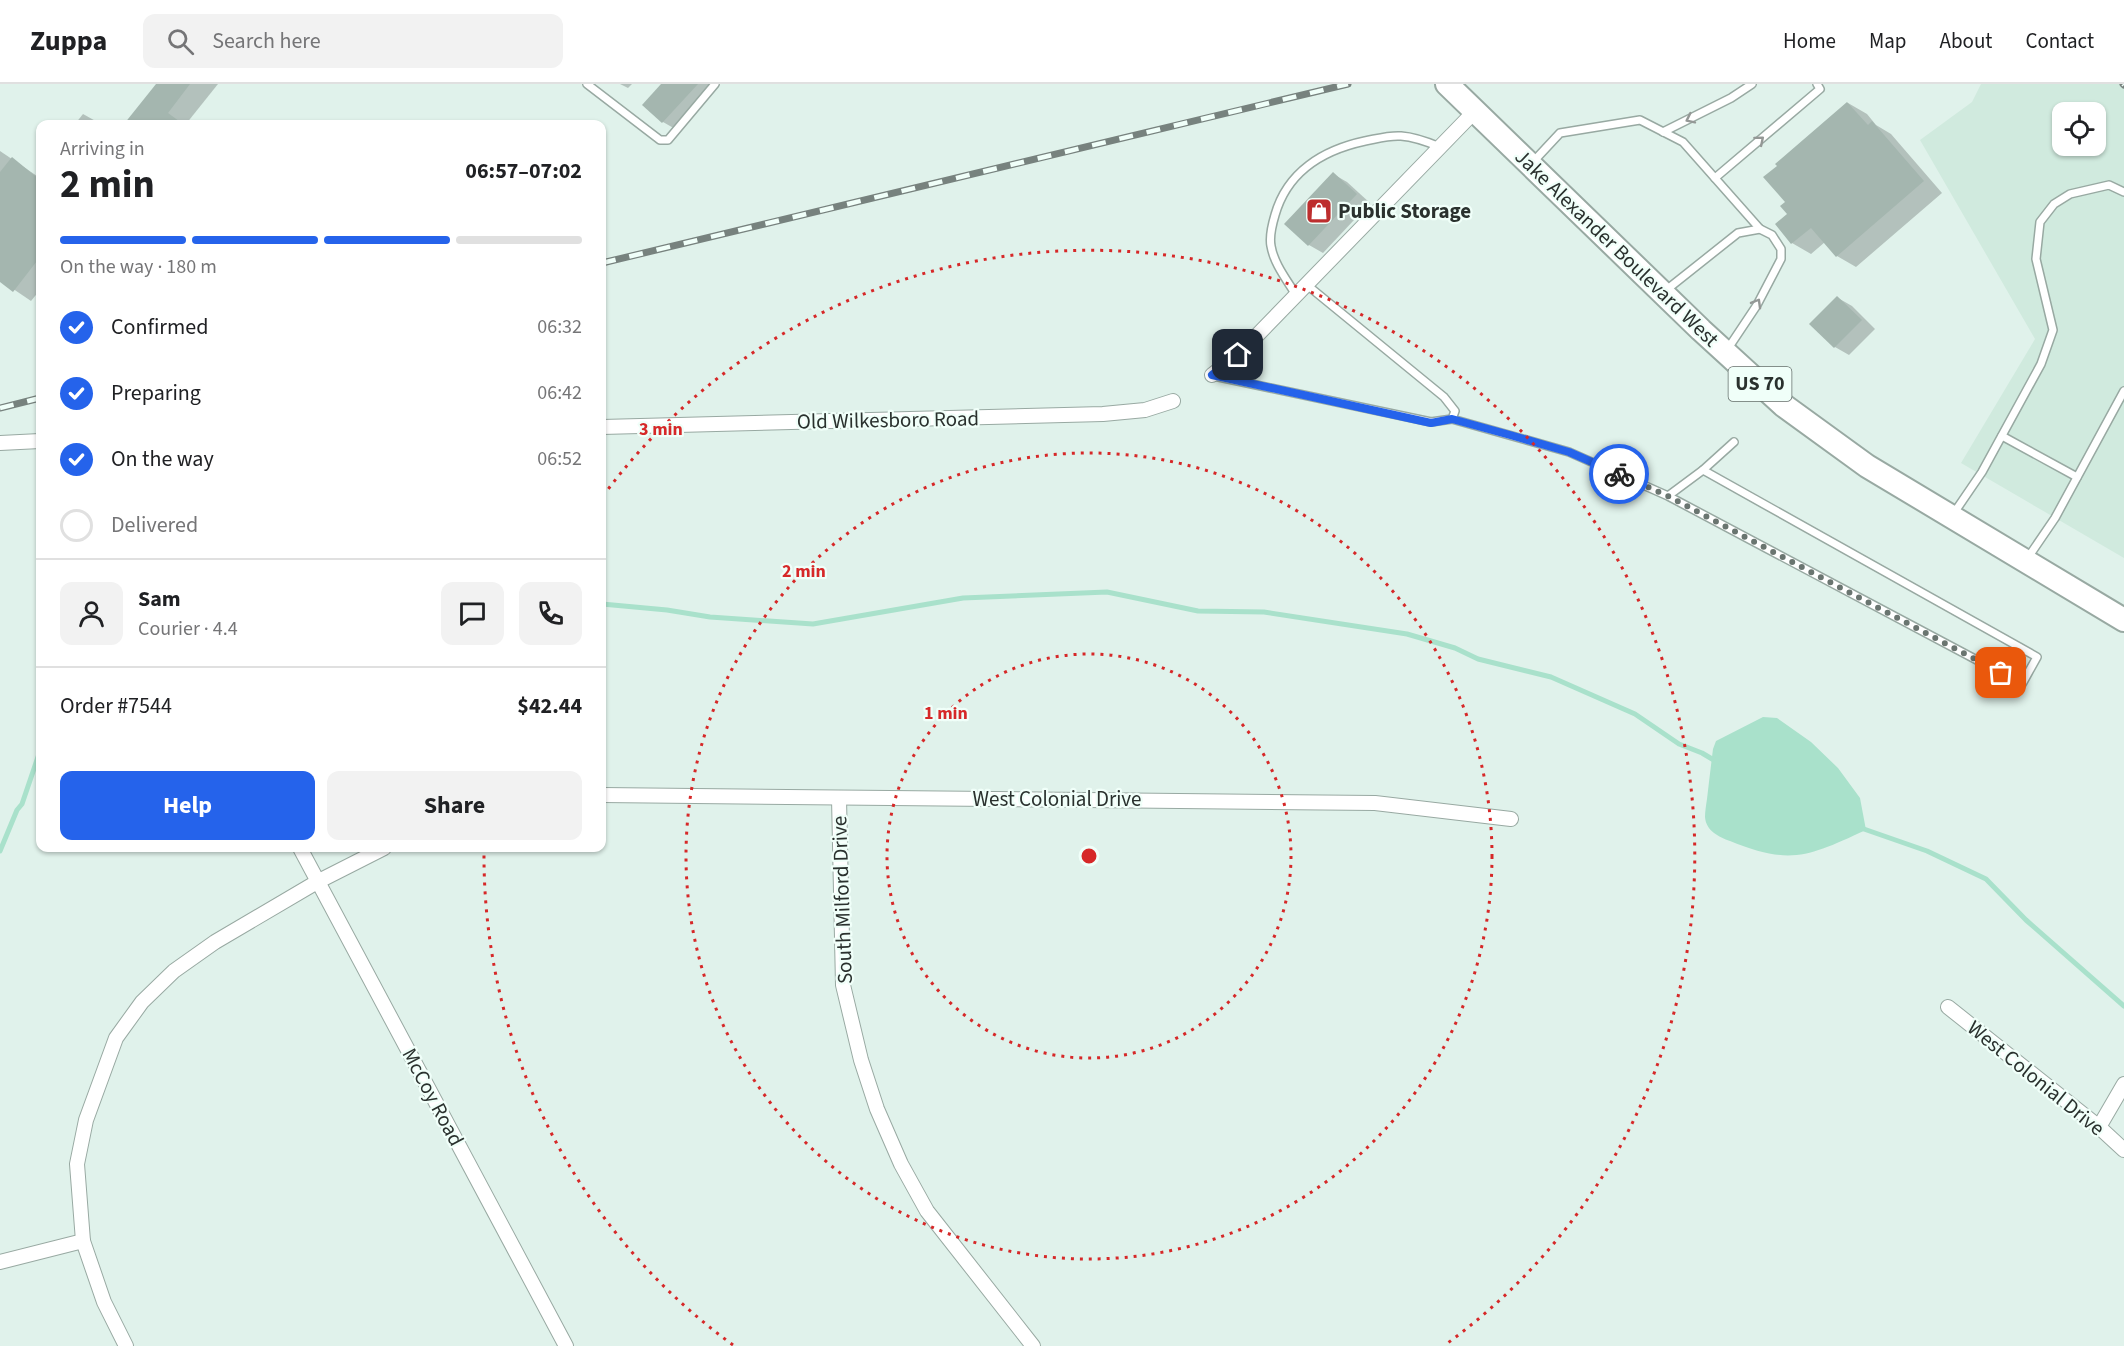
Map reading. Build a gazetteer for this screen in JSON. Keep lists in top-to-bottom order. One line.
{"streets":{"highway":["Jake Alexander Boulevard West","US 70"],"street":["Old Wilkesboro Road","West Colonial Drive","South Milford Drive","McCoy Road"]},"crossings":[["West Colonial Drive","South Milford Drive"]],"places":{"shop":["Public Storage"]},"page":{"header":"Zuppa","search":"Search here","nav":["Home","Map","About","Contact"],"heading":["2 min","Arriving in","06:57–07:02"],"panel":["Sam","Courier · 4.4","Order #7544","$42.44"],"bar":"On the way · 180 m","list":[["Confirmed","06:32"],["Preparing","06:42"],["On the way","06:52"],"Delivered"],"buttons":["Help","Share"]},"rings":["3 min","2 min","1 min"]}
